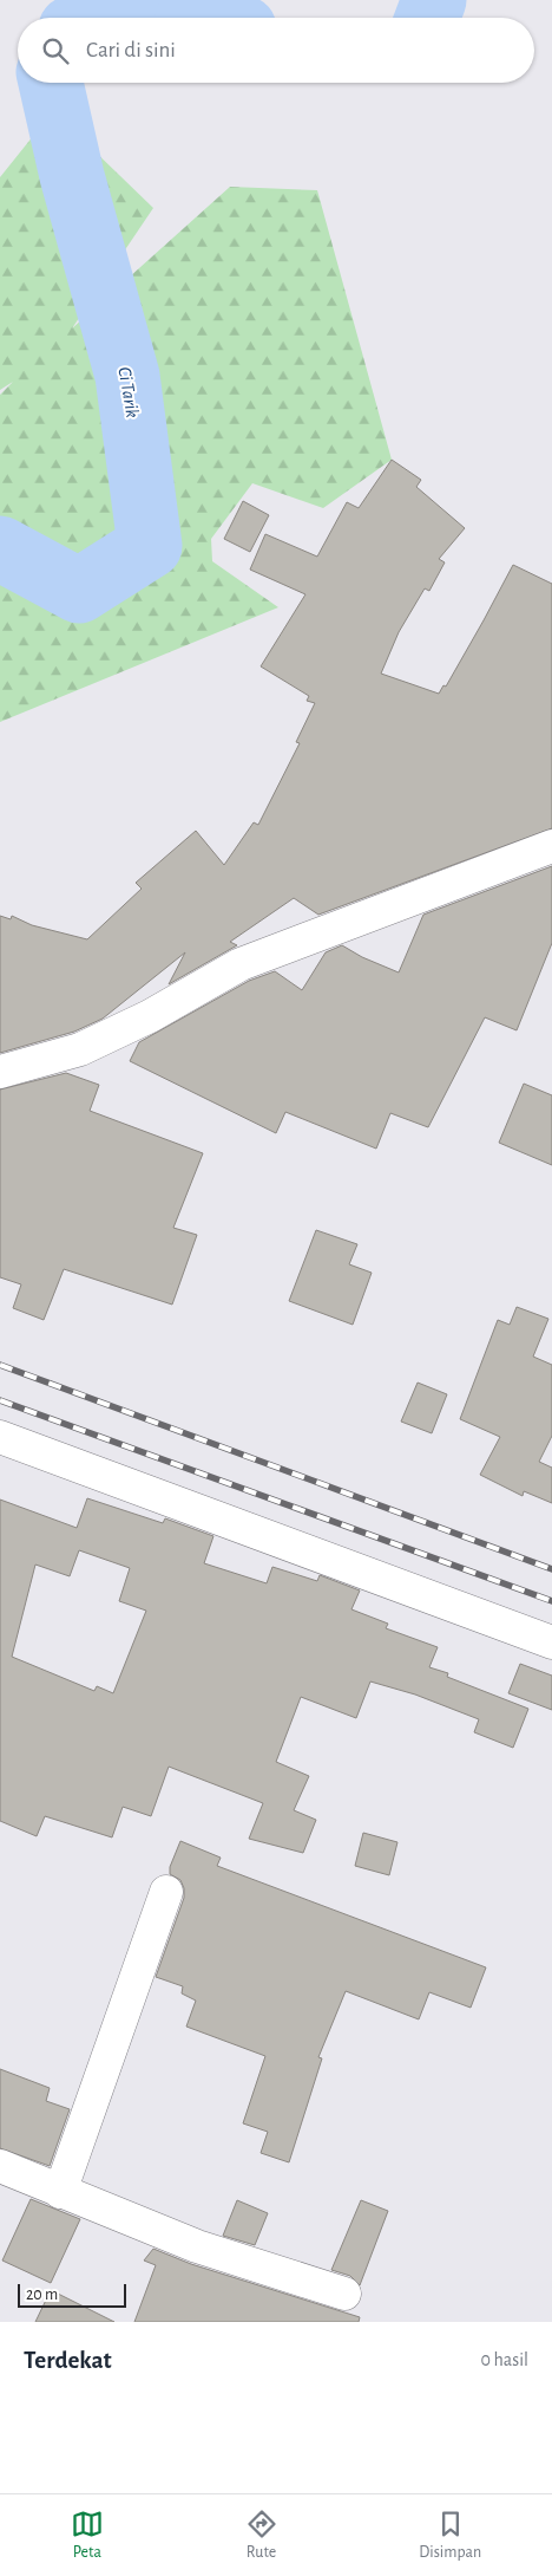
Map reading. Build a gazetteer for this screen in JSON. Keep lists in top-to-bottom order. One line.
{"water":["Ci Tarik"],"scale_bar":"20 m","page":{"search":"Cari di sini","scale":"20 m","heading":["Terdekat","0 hasil"],"nav":["Peta","Rute","Disimpan"]}}
